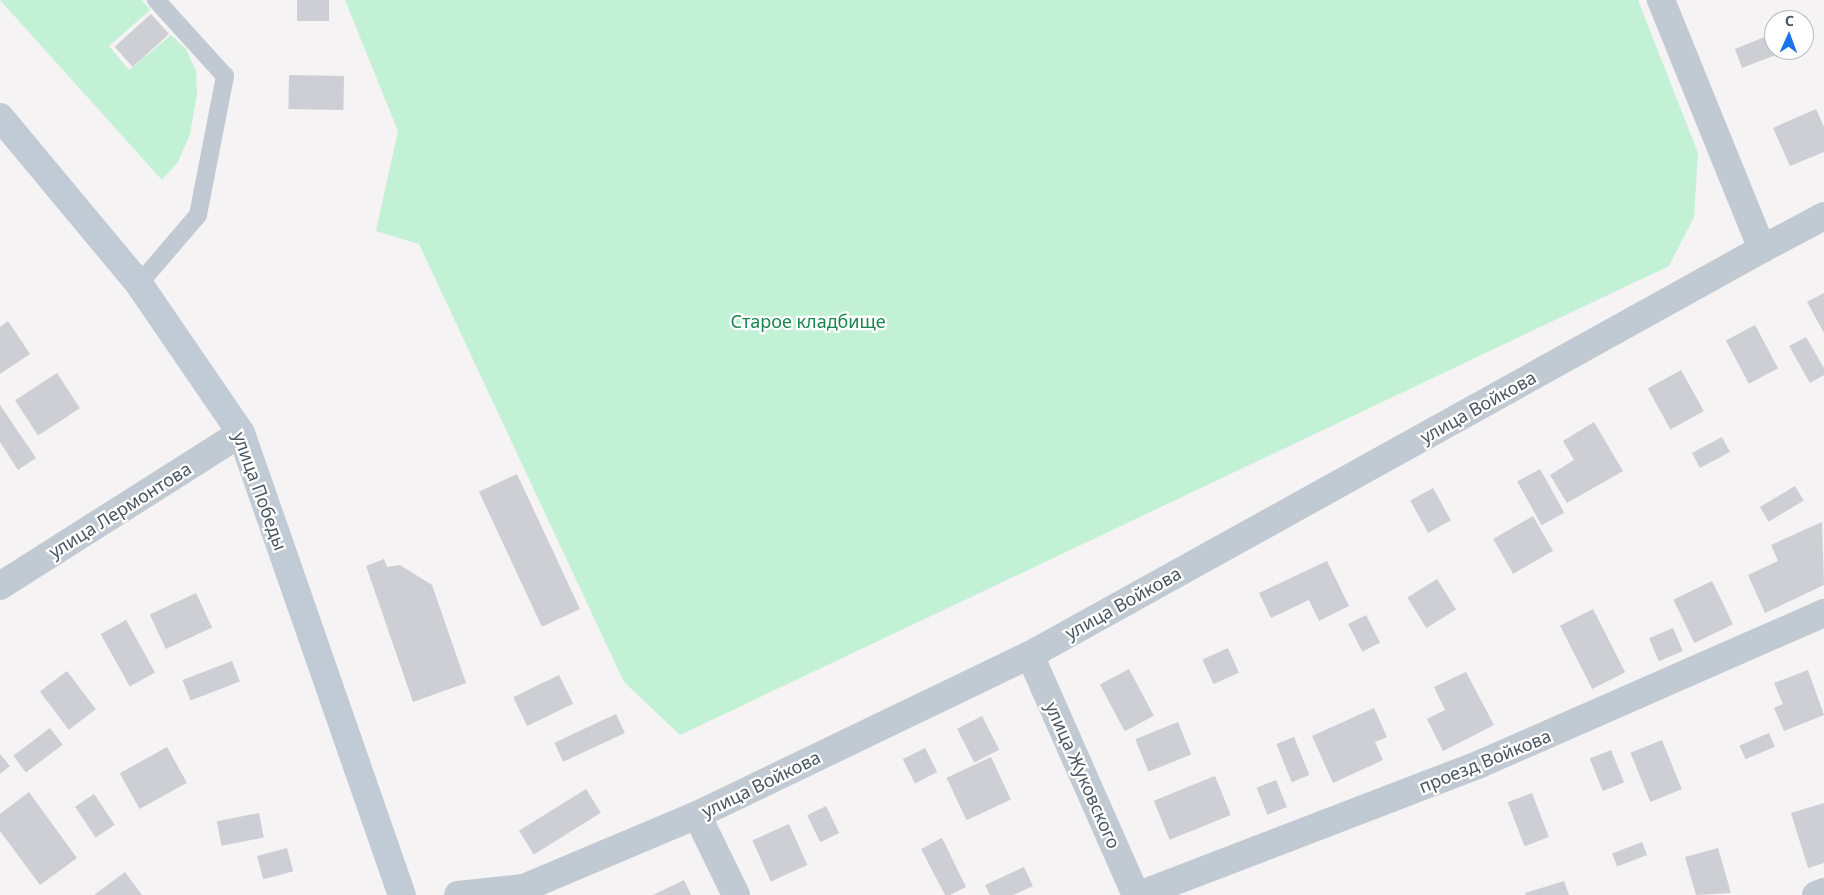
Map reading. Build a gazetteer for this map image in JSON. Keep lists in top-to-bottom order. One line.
{"streets":{"street":["улица Войкова","улица Победы","улица Лермонтова","проезд Войкова","улица Жуковского"]},"crossings":[["улица Войкова","улица Жуковского"],["улица Победы","улица Лермонтова"],["проезд Войкова","улица Жуковского"]],"parks":["Старое кладбище"],"north":"top"}
